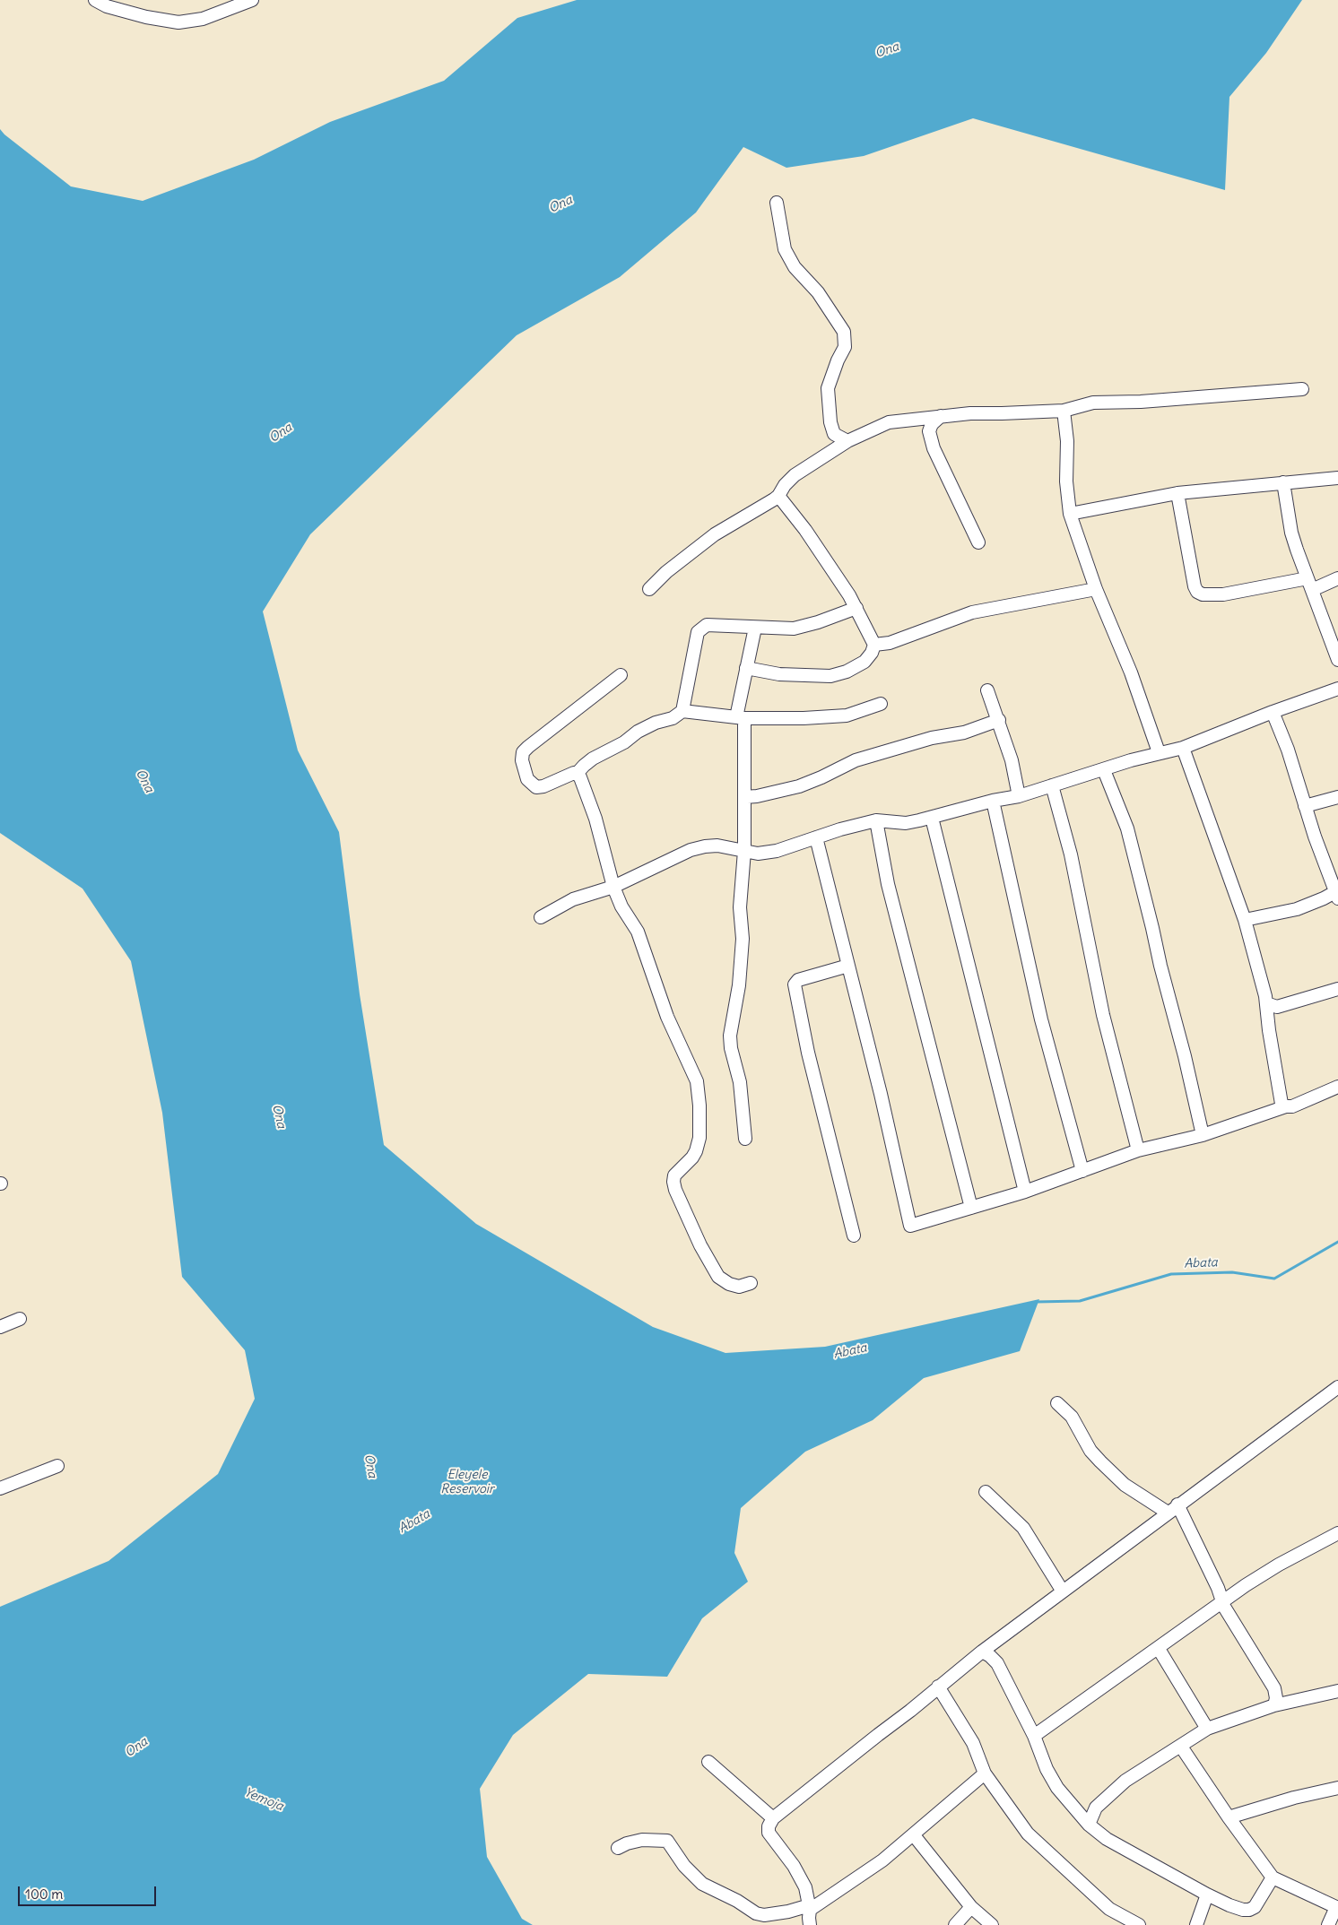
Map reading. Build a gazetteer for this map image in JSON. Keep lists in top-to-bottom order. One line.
{"water":["Ona","Abata","Eleyele Reservoir","Yemoja"],"scale_bar":"100 m"}
